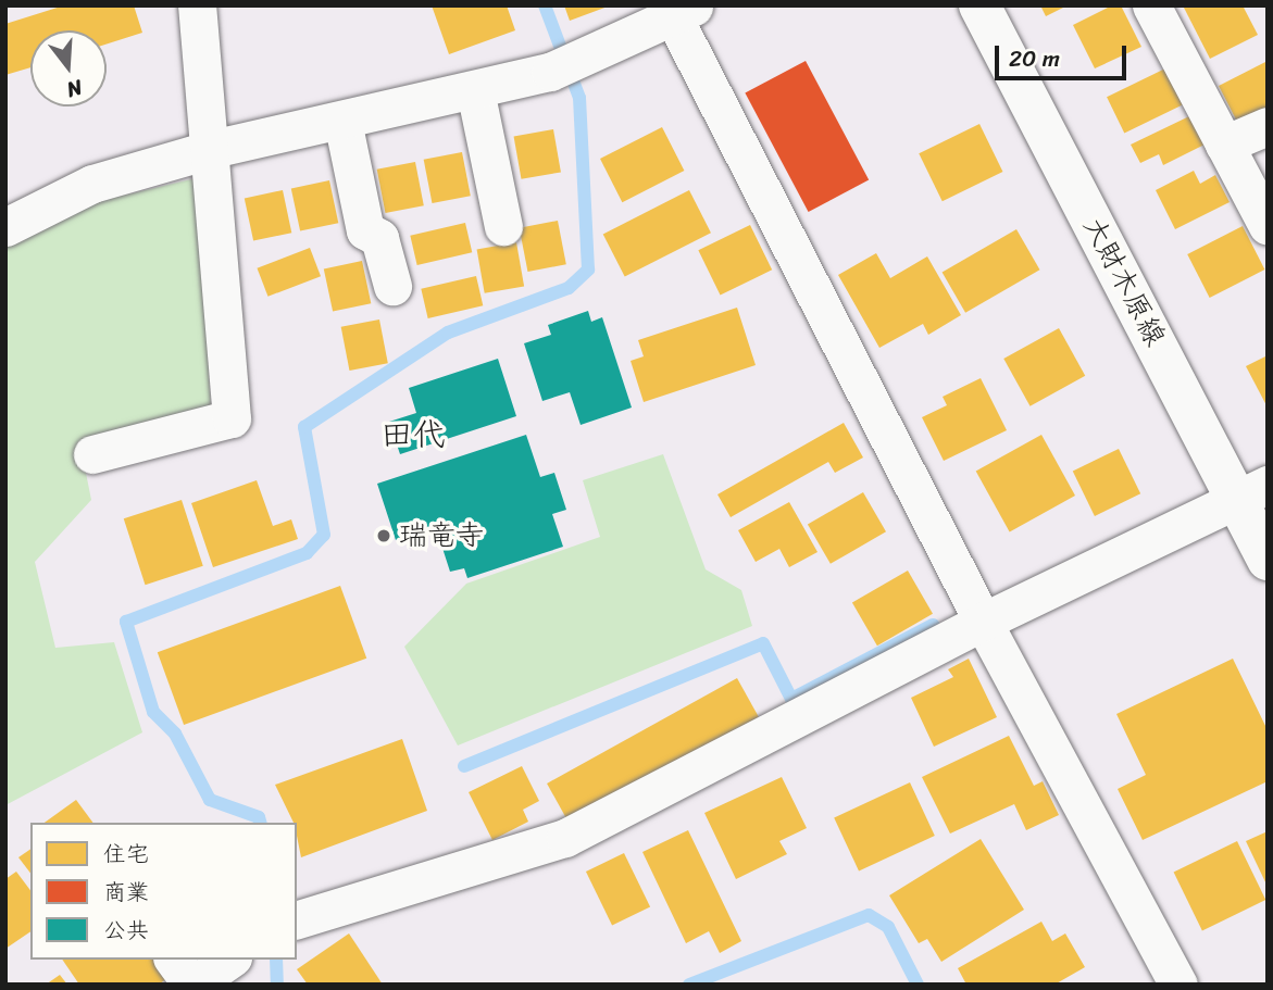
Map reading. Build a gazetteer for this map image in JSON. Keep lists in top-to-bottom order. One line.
{"streets":{"street":["大財木原線"]},"districts":["田代"],"places":["瑞竜寺"],"legend":["住宅","商業","公共"],"scale_bar":"20 m","north":"bottom"}
